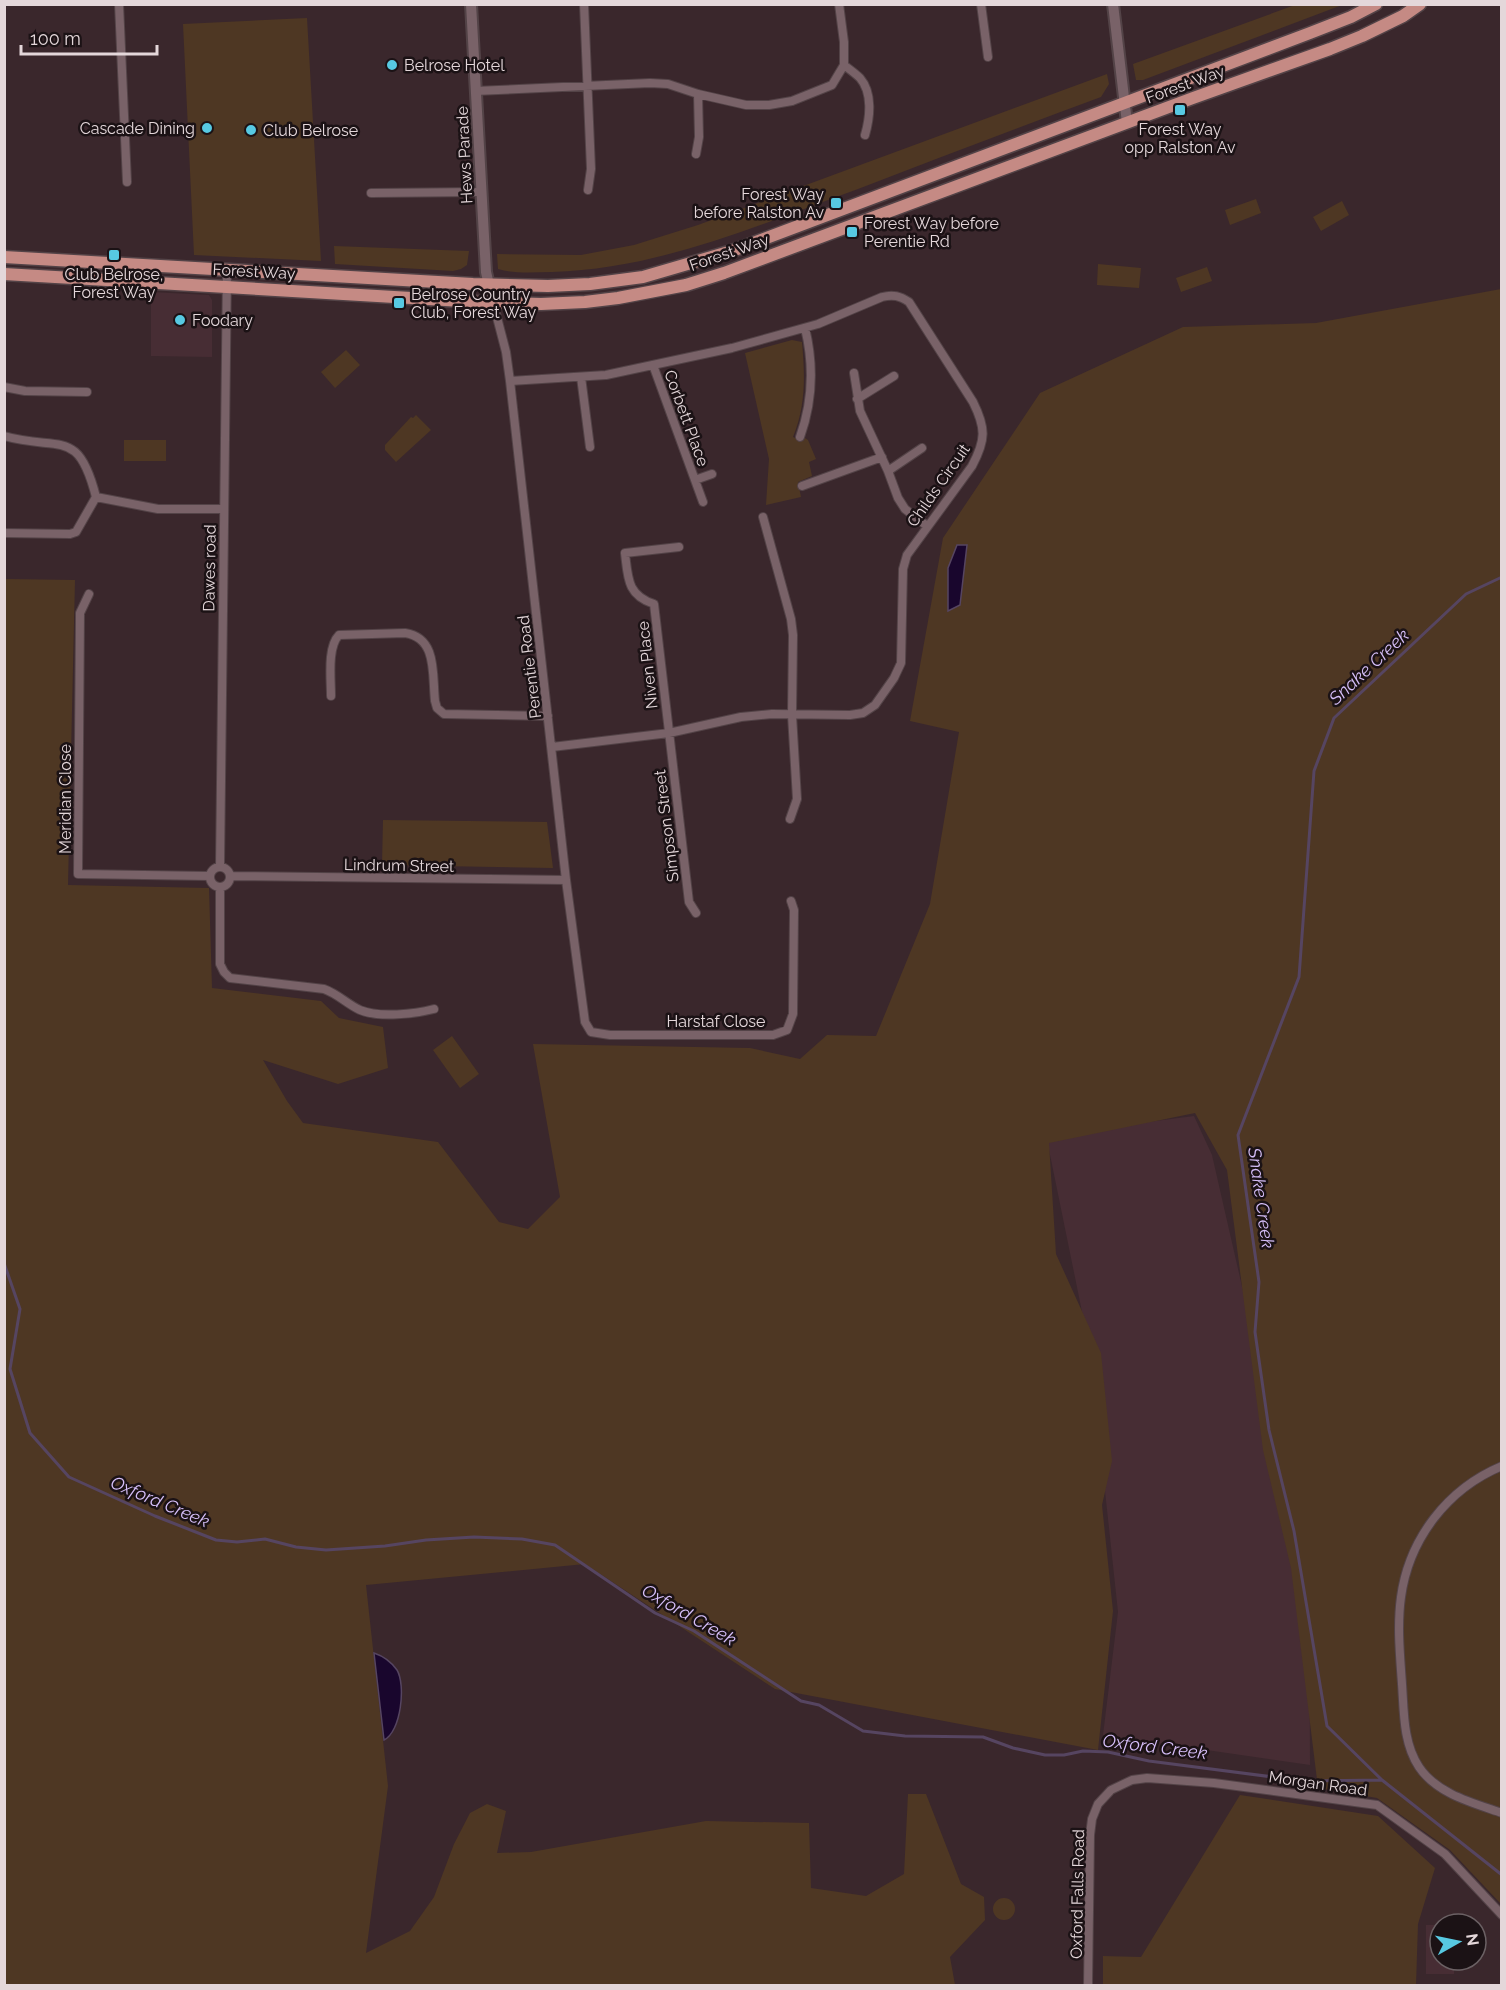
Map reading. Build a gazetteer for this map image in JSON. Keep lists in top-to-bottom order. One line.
{"streets":{"main road":["Forest Way"],"street":["Hews Parade","Corbett Place","Childs Circuit","Dawes road","Niven Place","Perentie Road","Meridian Close","Simpson Street","Lindrum Street","Harstaf Close","Morgan Road","Oxford Falls Road"]},"crossings":[["Forest Way","Hews Parade"],["Forest Way","Dawes road"],["Forest Way","Perentie Road"],["Hews Parade","Perentie Road"],["Corbett Place","Childs Circuit"],["Childs Circuit","Niven Place"],["Childs Circuit","Perentie Road"],["Childs Circuit","Simpson Street"],["Dawes road","Meridian Close"],["Dawes road","Lindrum Street"],["Niven Place","Simpson Street"],["Perentie Road","Lindrum Street"],["Perentie Road","Harstaf Close"],["Meridian Close","Lindrum Street"],["Morgan Road","Oxford Falls Road"]],"water":["Snake Creek","Oxford Creek"],"places":{"other":["Belrose Hotel","Cascade Dining","Club Belrose","Foodary"],"transit":["Forest Way opp Ralston Av","Forest Way before Ralston Av","Forest Way before Perentie Rd","Club Belrose, Forest Way","Belrose Country Club, Forest Way"]},"scale_bar":"100 m","north":"right"}
